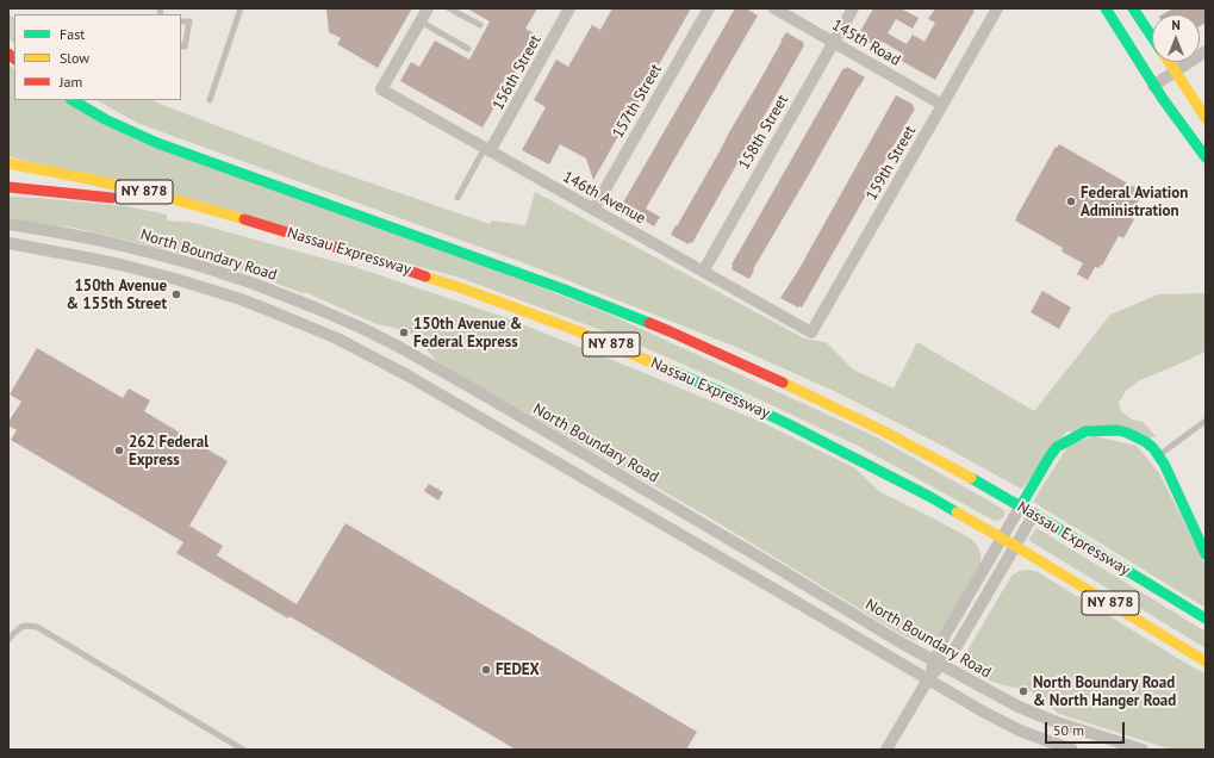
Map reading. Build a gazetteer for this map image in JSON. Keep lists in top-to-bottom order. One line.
{"streets":{"main road":["NY 878","Nassau Expressway"],"street":["145th Road","156th Street","157th Street","158th Street","159th Street","146th Avenue","North Boundary Road"]},"crossings":[["145th Road","158th Street"],["145th Road","159th Street"],["156th Street","146th Avenue"],["157th Street","146th Avenue"],["158th Street","146th Avenue"],["159th Street","146th Avenue"]],"places":["Federal Aviation Administration","150th Avenue & 155th Street","150th Avenue & Federal Express","262 Federal Express","FEDEX","North Boundary Road & North Hanger Road"],"legend":["Fast","Slow","Jam"],"scale_bar":"50 m","north":"top"}
